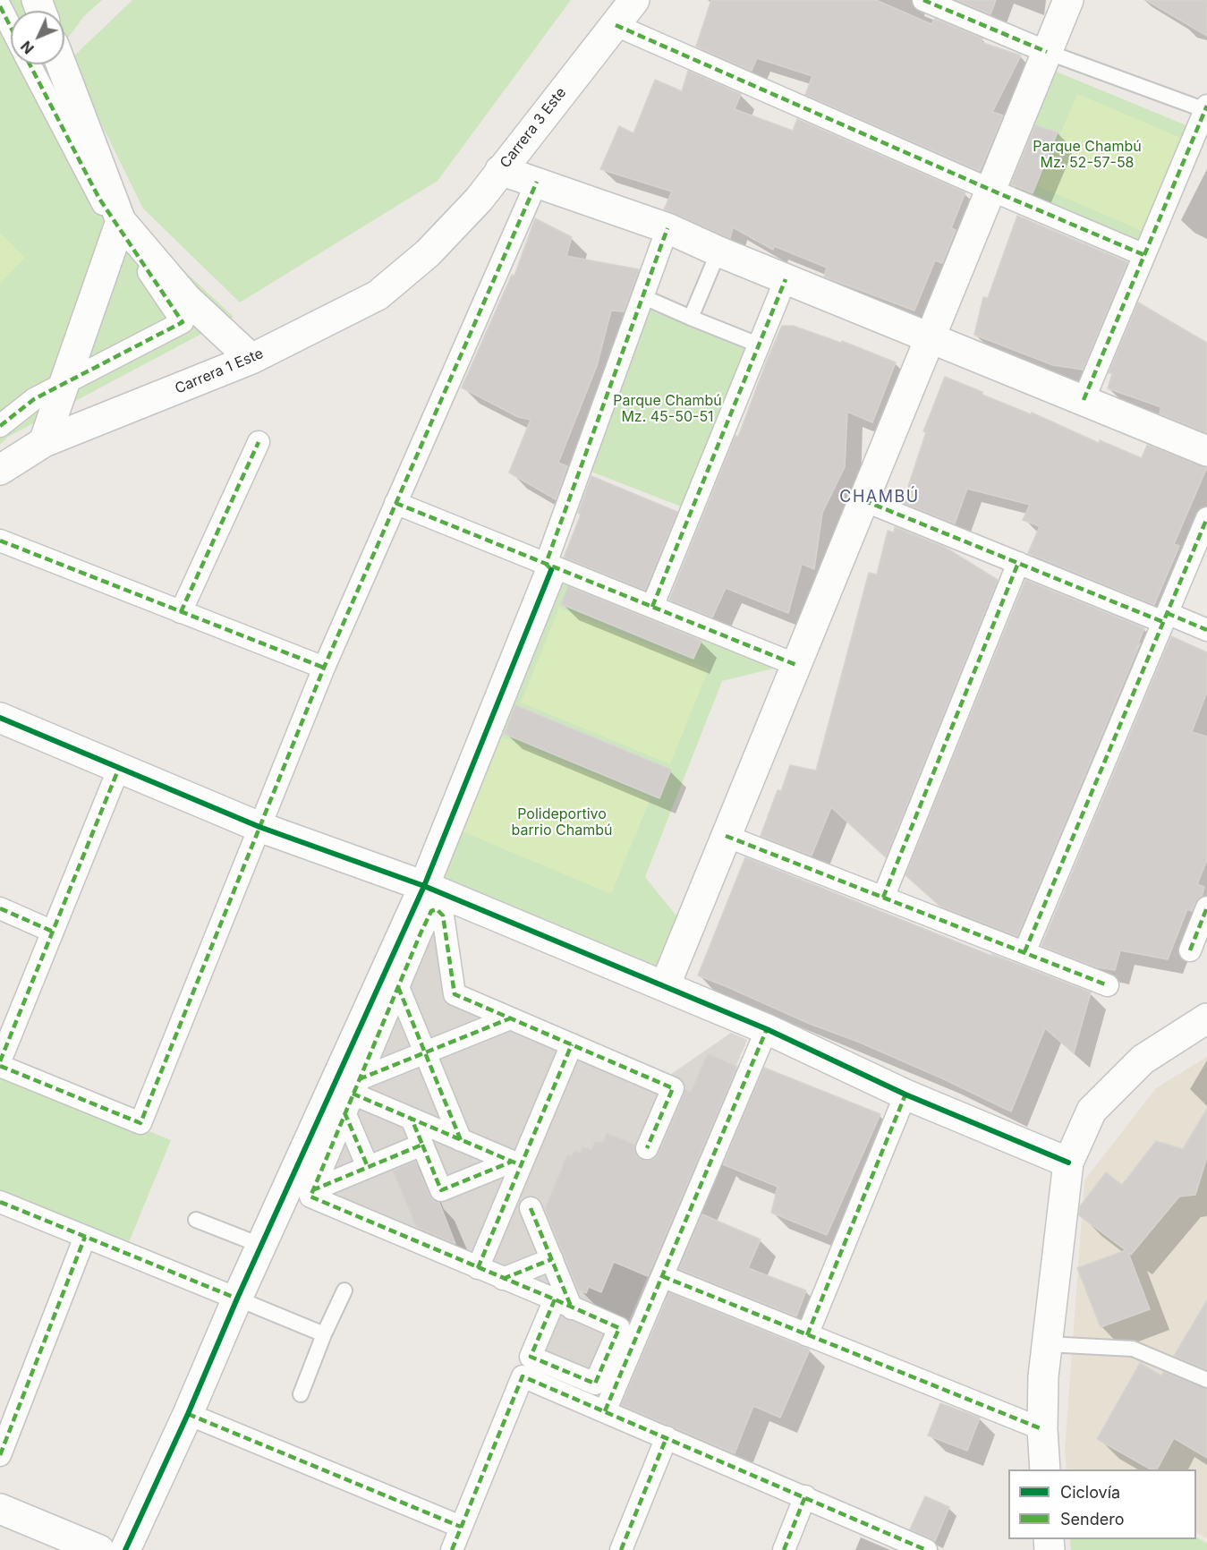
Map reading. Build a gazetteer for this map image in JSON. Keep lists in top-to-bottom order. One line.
{"streets":{"street":["Carrera 3 Este","Carrera 1 Este"]},"crossings":[["Carrera 3 Este","Carrera 1 Este"]],"districts":["CHAMBÚ"],"parks":["Parque Chambú Mz. 52-57-58","Parque Chambú Mz. 45-50-51","Polideportivo barrio Chambú"],"legend":["Ciclovía","Sendero"],"north":"bottom left"}
